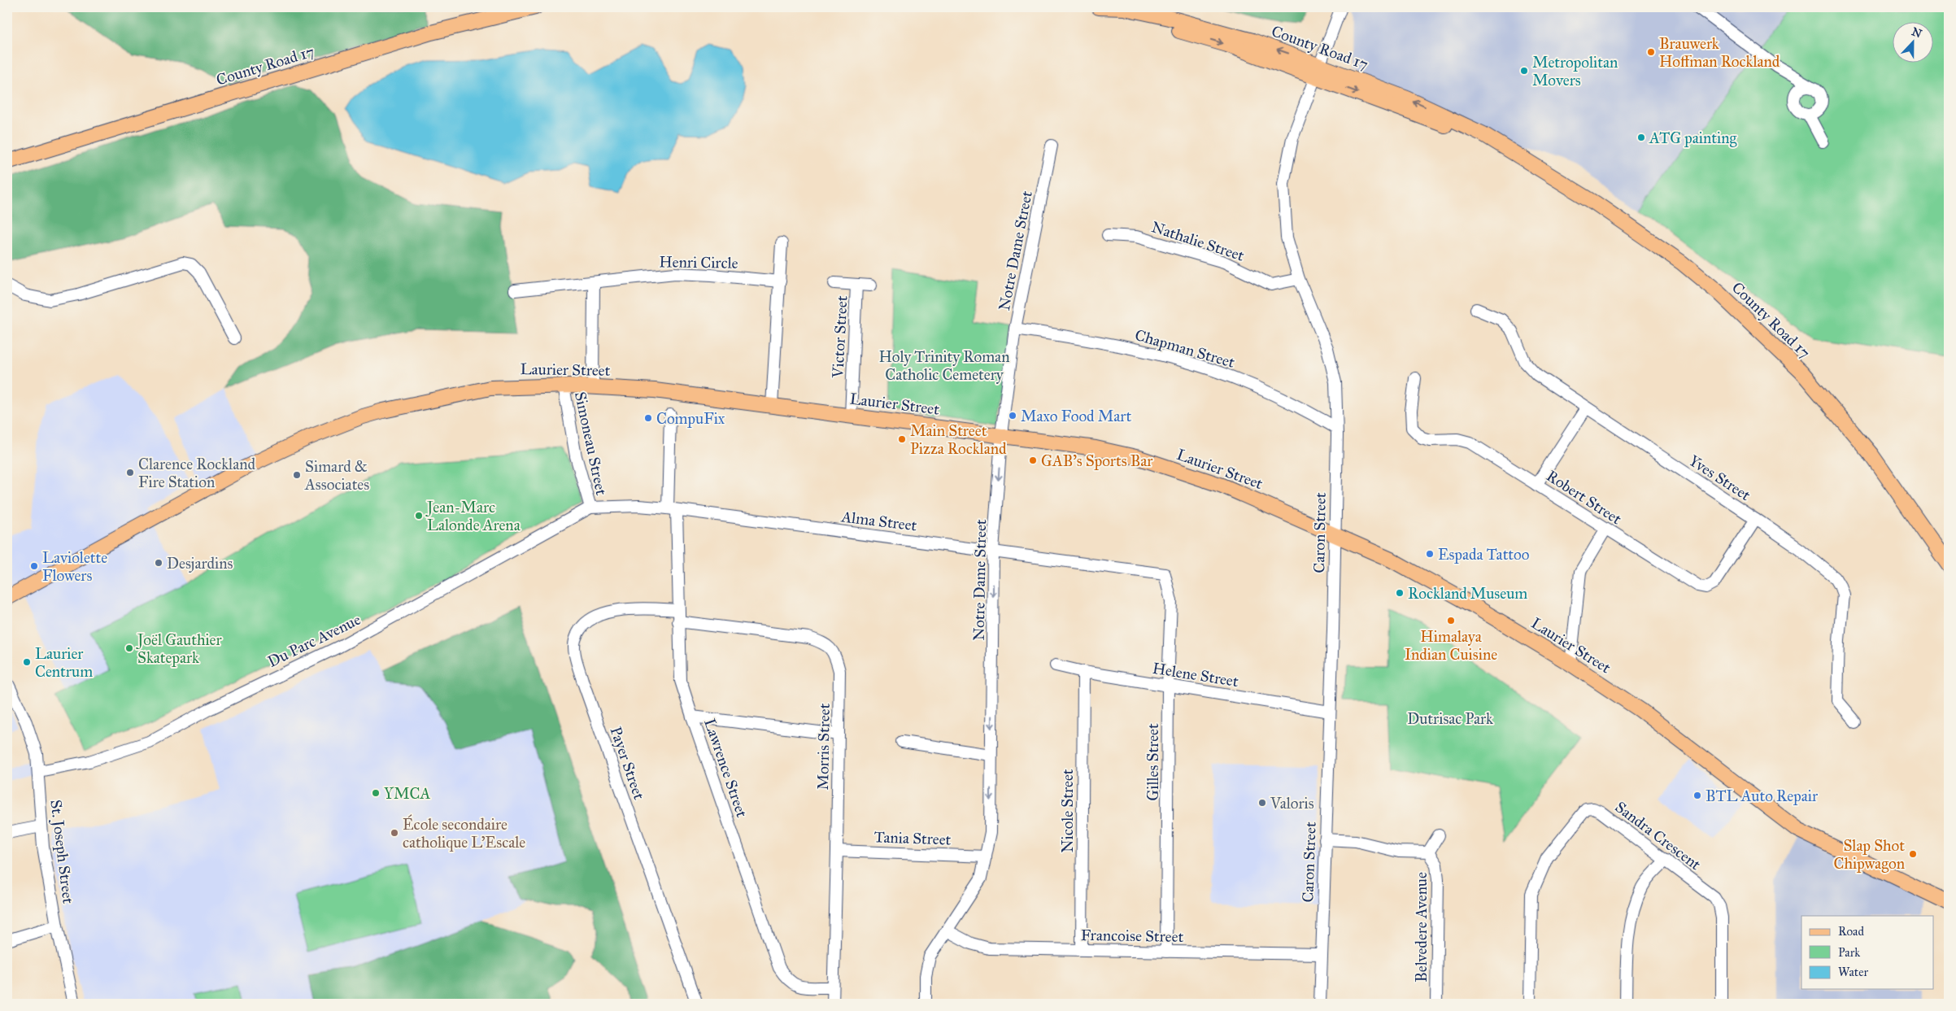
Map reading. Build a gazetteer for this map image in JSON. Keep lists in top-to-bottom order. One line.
{"streets":{"main road":["County Road 17","Laurier Street"],"street":["Nathalie Street","Notre Dame Street","Henri Circle","Victor Street","Chapman Street","Simoneau Street","Yves Street","Robert Street","Alma Street","Caron Street","Du Parc Avenue","Helene Street","Morris Street","Gilles Street","Payer Street","Lawrence Street","Nicole Street","Sandra Crescent","Tania Street","St. Joseph Street","Belvedere Avenue","Francoise Street"]},"crossings":[["County Road 17","Caron Street"],["Nathalie Street","Caron Street"],["Notre Dame Street","Chapman Street"],["Notre Dame Street","Laurier Street"],["Notre Dame Street","Alma Street"],["Notre Dame Street","Tania Street"],["Notre Dame Street","Francoise Street"],["Victor Street","Laurier Street"],["Chapman Street","Caron Street"],["Laurier Street","Simoneau Street"],["Laurier Street","Caron Street"],["Simoneau Street","Alma Street"],["Simoneau Street","Du Parc Avenue"],["Yves Street","Robert Street"],["Alma Street","Du Parc Avenue"],["Alma Street","Gilles Street"],["Alma Street","Lawrence Street"],["Caron Street","Helene Street"],["Caron Street","Belvedere Avenue"],["Caron Street","Francoise Street"],["Du Parc Avenue","St. Joseph Street"],["Helene Street","Gilles Street"],["Helene Street","Nicole Street"],["Morris Street","Payer Street"],["Morris Street","Lawrence Street"],["Morris Street","Tania Street"],["Gilles Street","Francoise Street"],["Payer Street","Lawrence Street"],["Nicole Street","Francoise Street"]],"one_way":["Notre Dame Street"],"parks":["Holy Trinity Roman Catholic Cemetery","Dutrisac Park"],"places":["Brauwerk Hoffman Rockland","Metropolitan Movers","ATG painting","Maxo Food Mart","CompuFix","Main Street Pizza Rockland","GAB's Sports Bar","Clarence Rockland Fire Station","Simard & Associates","Jean-Marc Lalonde Arena","Espada Tattoo","Desjardins","Laviolette Flowers","Rockland Museum","Himalaya Indian Cuisine","Joël Gauthier Skatepark","Laurier Centrum","YMCA","BTL Auto Repair","Valoris","École secondaire catholique L'Escale","Slap Shot Chipwagon"],"legend":["Road","Park","Water"],"north":"top"}
